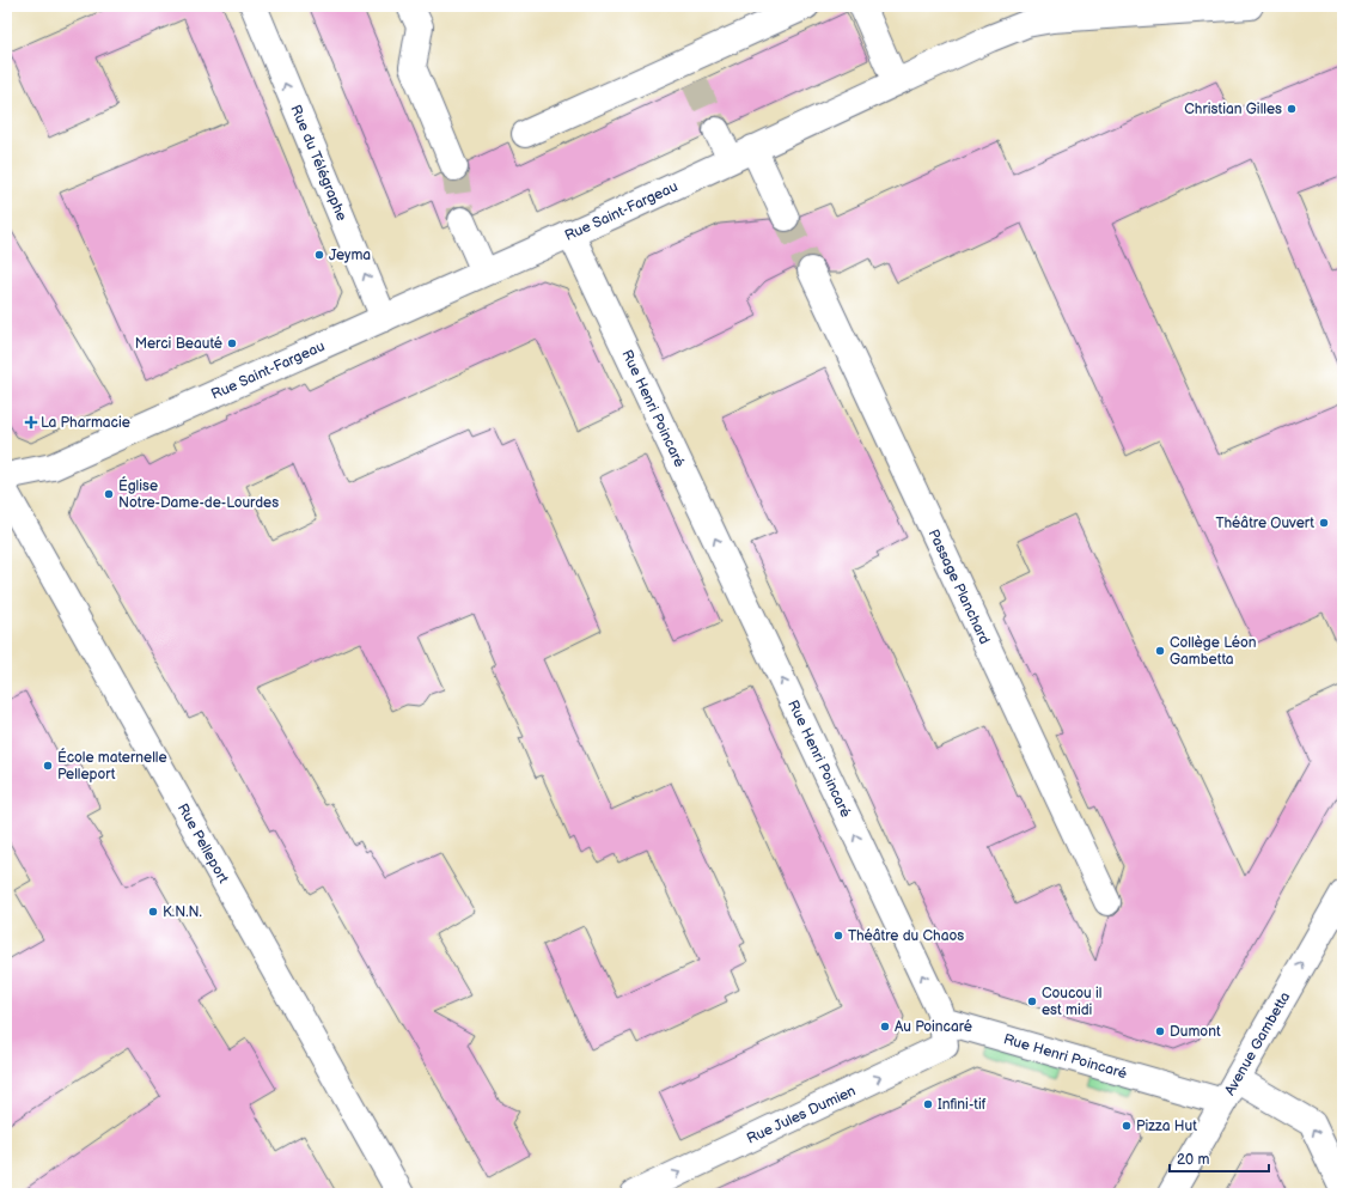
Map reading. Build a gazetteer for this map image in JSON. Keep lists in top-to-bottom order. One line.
{"streets":{"street":["Rue du Télégraphe","Rue Saint-Fargeau","Rue Henri Poincaré","Passage Planchard","Rue Pelleport","Avenue Gambetta","Rue Jules Dumien"]},"crossings":[["Rue du Télégraphe","Rue Saint-Fargeau"],["Rue Saint-Fargeau","Rue Henri Poincaré"],["Rue Henri Poincaré","Avenue Gambetta"],["Rue Henri Poincaré","Rue Jules Dumien"]],"one_way":["Rue Henri Poincaré","Avenue Gambetta","Rue Jules Dumien"],"places":{"other":["Christian Gilles","Jeyma","Merci Beauté","Église Notre-Dame-de-Lourdes","Théâtre Ouvert","Collège Léon Gambetta","École maternelle Pelleport","K.N.N.","Théâtre du Chaos","Coucou il est midi","Au Poincaré","Dumont","Infini-tif","Pizza Hut"],"health":["La Pharmacie"]},"scale_bar":"20 m"}
